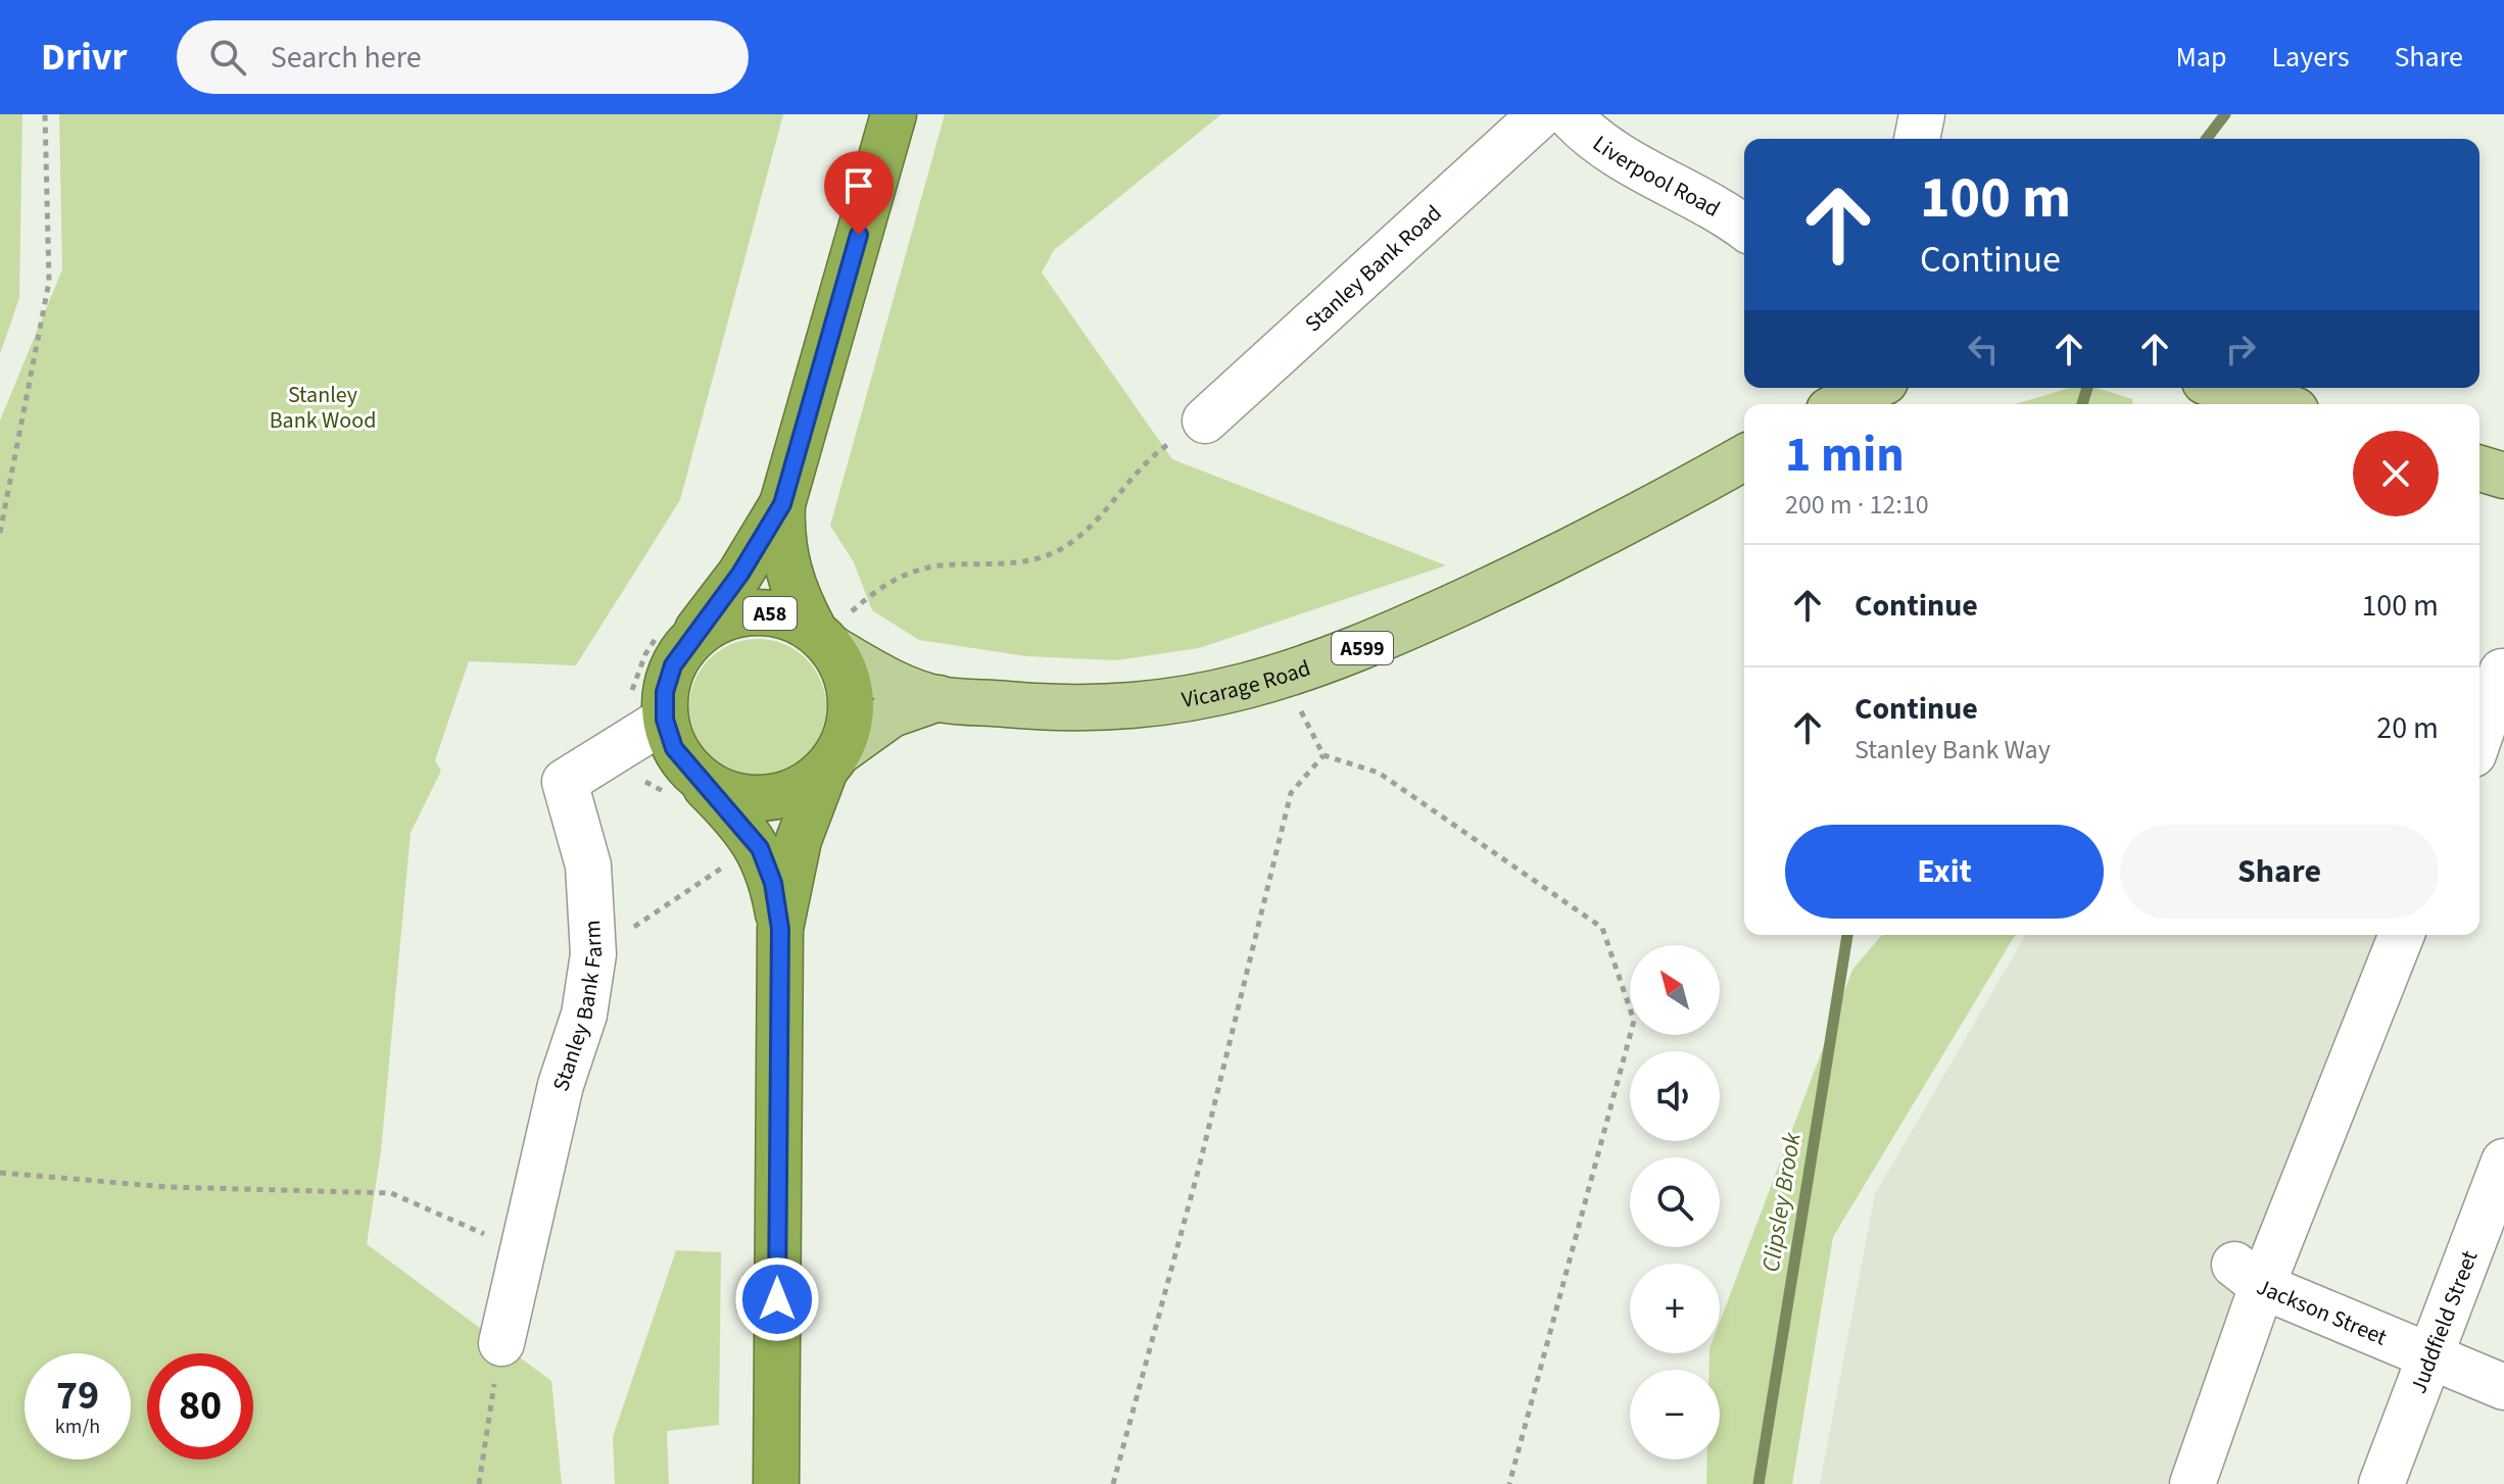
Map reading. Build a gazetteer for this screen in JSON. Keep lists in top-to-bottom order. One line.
{"streets":{"highway":["A58"],"main road":["A599","Vicarage Road"],"street":["Liverpool Road","Stanley Bank Road","Stanley Bank Farm","Jackson Street","Juddfield Street"]},"crossings":[["A58","Vicarage Road"],["A58","Stanley Bank Farm"],["Vicarage Road","Stanley Bank Farm"],["Jackson Street","Juddfield Street"]],"water":["Clipsley Brook"],"parks":["Stanley Bank Wood"],"north":"top left","page":{"header":"Drivr","search":"Search here","nav":["Map","Layers","Share"],"turn":["100 m","Continue"],"heading":["1 min","200 m · 12:10"],"list":[{"name":"Continue","value":"100 m"},{"name":"Continue","note":"Stanley Bank Way","value":"20 m"}],"buttons":["Exit","Share"],"map_buttons":["+","−"],"speed":"79 km/h","limit":"80"}}
